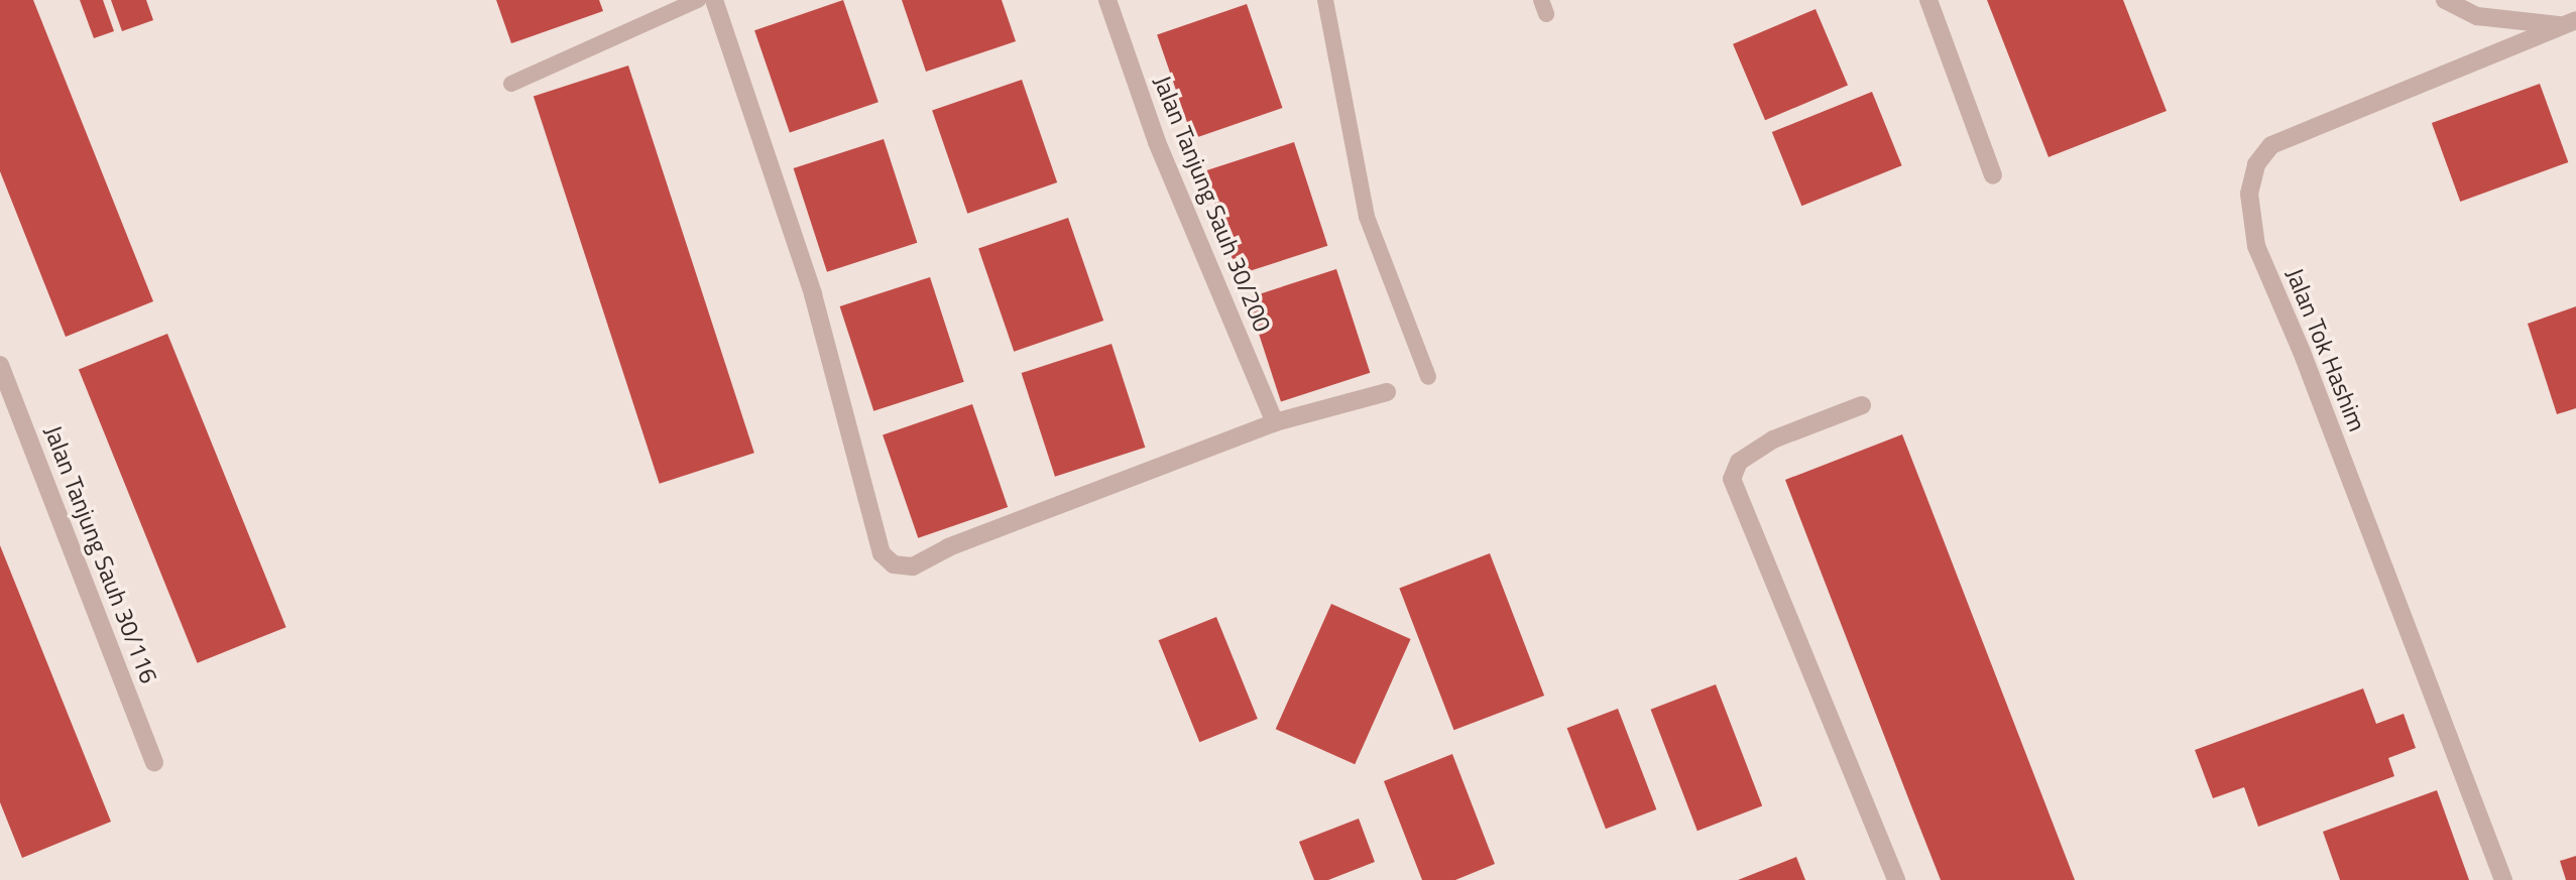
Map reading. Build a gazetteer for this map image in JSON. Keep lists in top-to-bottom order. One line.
{"streets":{"street":["Jalan Tanjung Sauh 30/200","Jalan Tok Hashim","Jalan Tanjung Sauh 30/116"]}}
